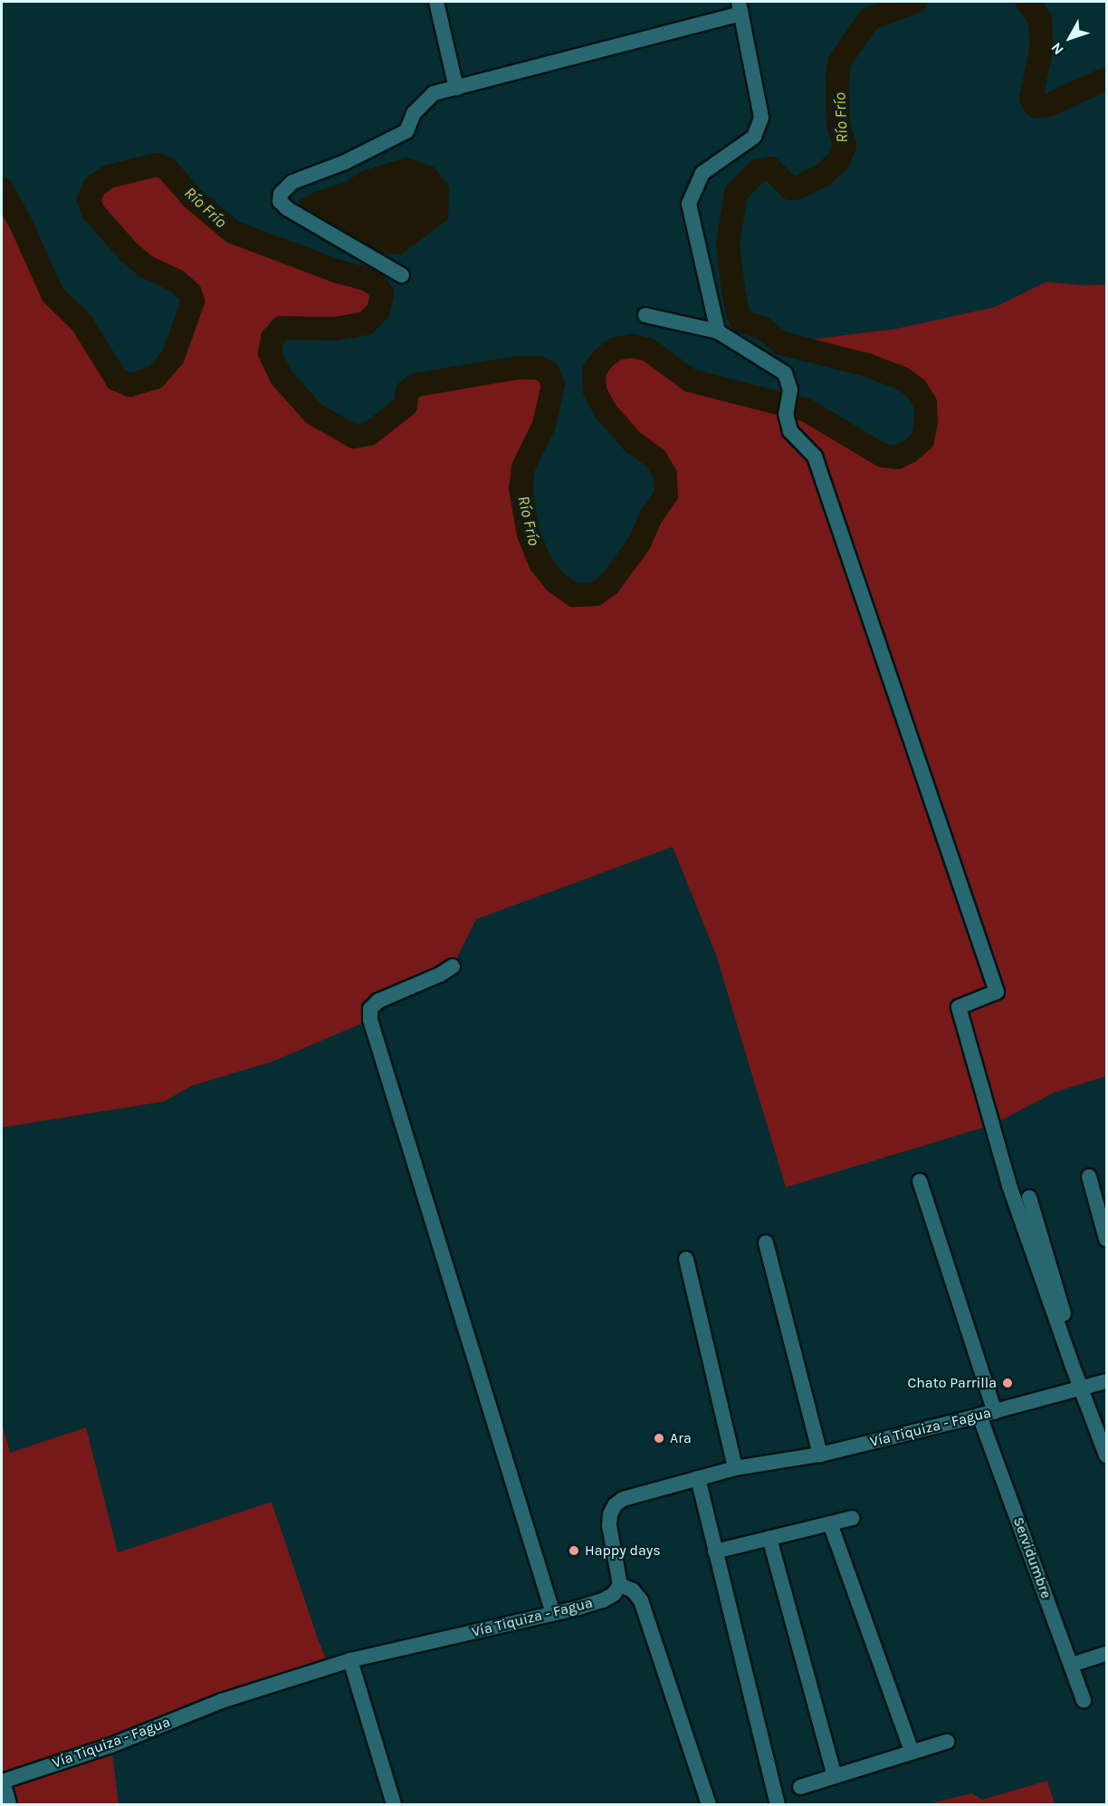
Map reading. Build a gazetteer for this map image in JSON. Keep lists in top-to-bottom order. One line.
{"streets":{"street":["Vía Tiquiza - Fagua","Servidumbre"]},"crossings":[["Vía Tiquiza - Fagua","Servidumbre"]],"water":["Río Frío"],"places":["Chato Parrilla","Ara","Happy days"],"north":"bottom left"}
